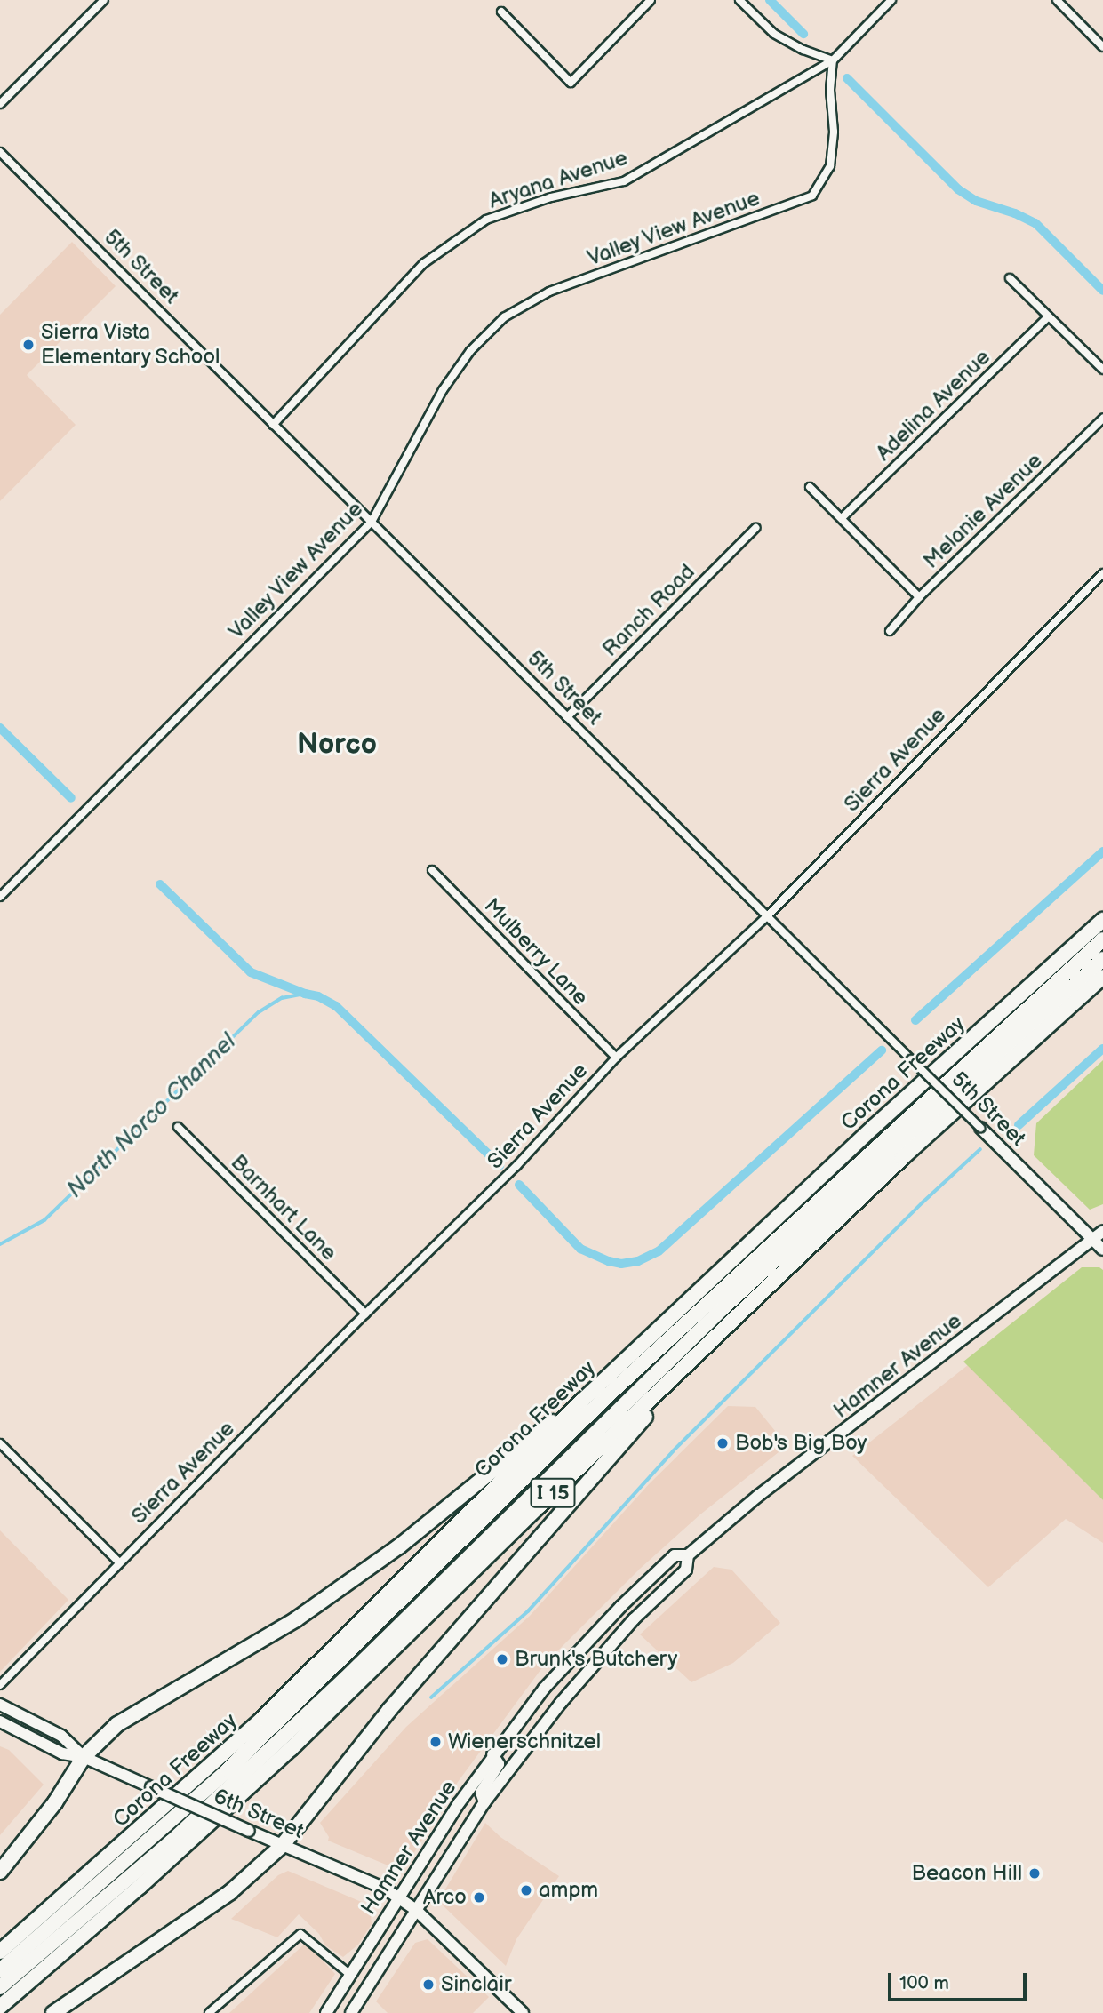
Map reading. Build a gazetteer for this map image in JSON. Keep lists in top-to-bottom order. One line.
{"streets":{"highway":["Corona Freeway","I 15"],"main road":["5th Street","Hamner Avenue","6th Street"],"street":["Aryana Avenue","Valley View Avenue","Adelina Avenue","Melanie Avenue","Ranch Road","Sierra Avenue","Mulberry Lane","Barnhart Lane"]},"crossings":[["Aryana Avenue","Valley View Avenue"],["Aryana Avenue","5th Street"],["Valley View Avenue","5th Street"],["5th Street","Ranch Road"],["5th Street","Sierra Avenue"],["5th Street","Hamner Avenue"],["Sierra Avenue","Mulberry Lane"],["Sierra Avenue","Barnhart Lane"],["Hamner Avenue","6th Street"]],"districts":["Norco"],"water":["North Norco Channel"],"places":["Sierra Vista Elementary School","Bob's Big Boy","Brunk's Butchery","Wienerschnitzel","Beacon Hill","ampm","Arco","Sinclair"],"scale_bar":"100 m"}
